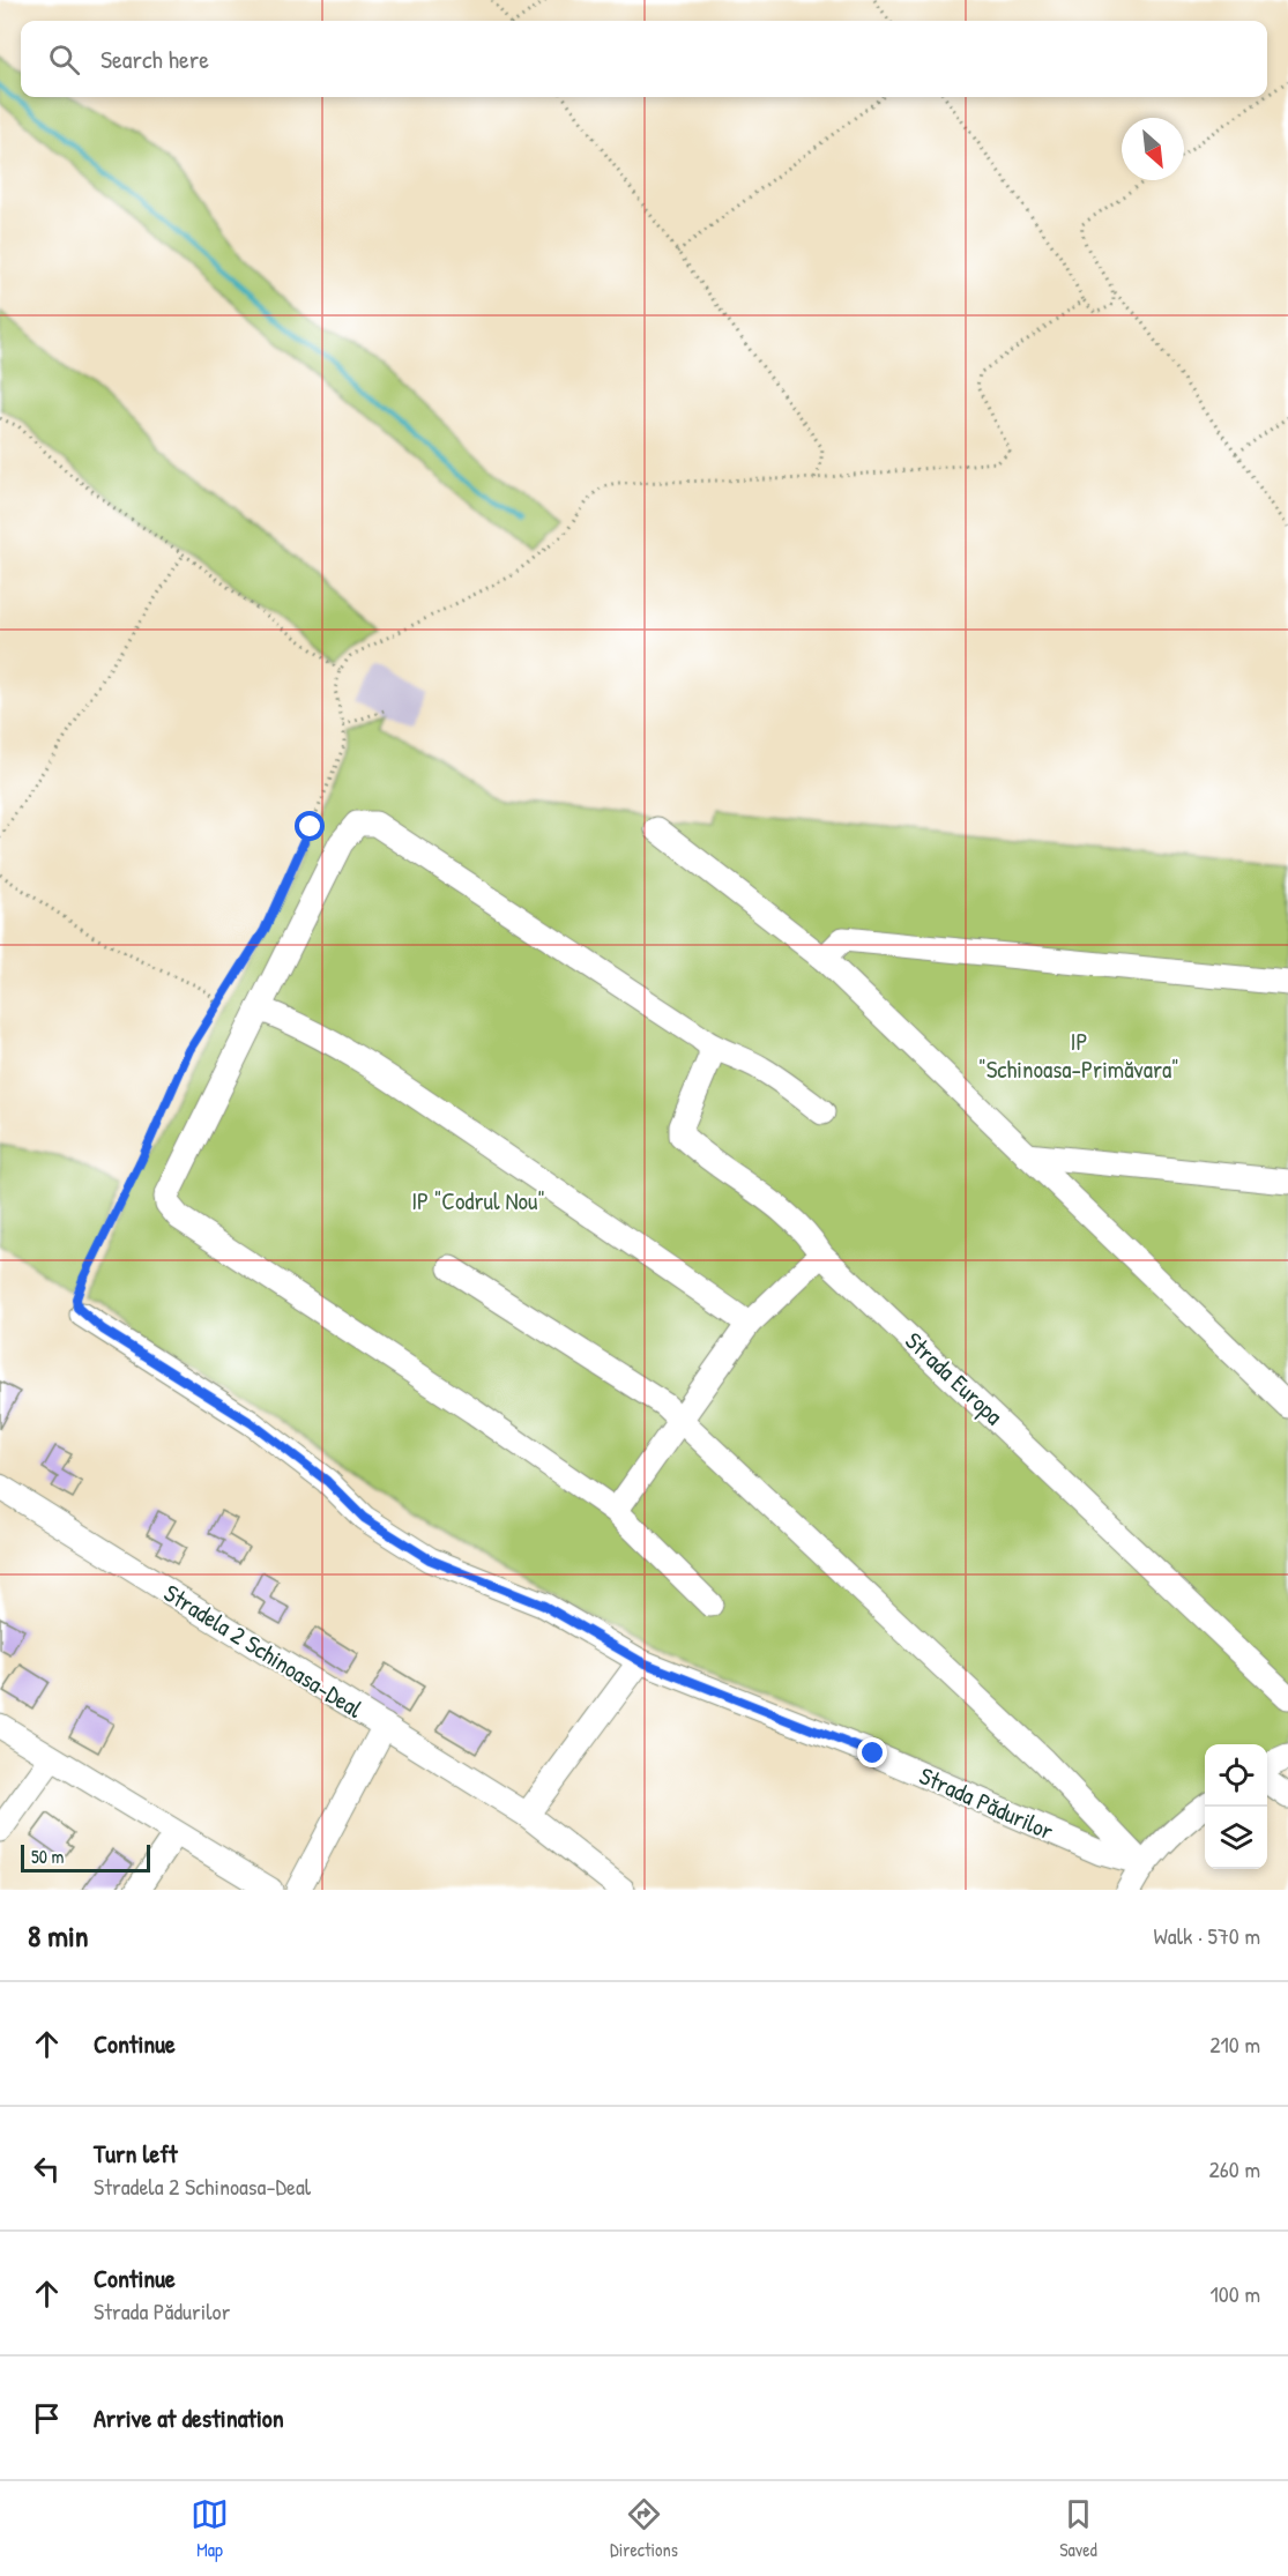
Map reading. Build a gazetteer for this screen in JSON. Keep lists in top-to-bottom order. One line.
{"streets":{"street":["Strada Europa","Stradela 2 Schinoasa-Deal","Strada Pădurilor"]},"parks":["IP \"Schinoasa-Primăvara\"","IP \"Codrul Nou\""],"scale_bar":"50 m","north":"bottom right","page":{"search":"Search here","scale":"50 m","heading":["8 min","Walk · 570 m"],"list":[["Continue","210 m"],["Turn left","Stradela 2 Schinoasa-Deal","260 m"],["Continue","Strada Pădurilor","100 m"],"Arrive at destination"],"nav":["Map","Directions","Saved"]}}
